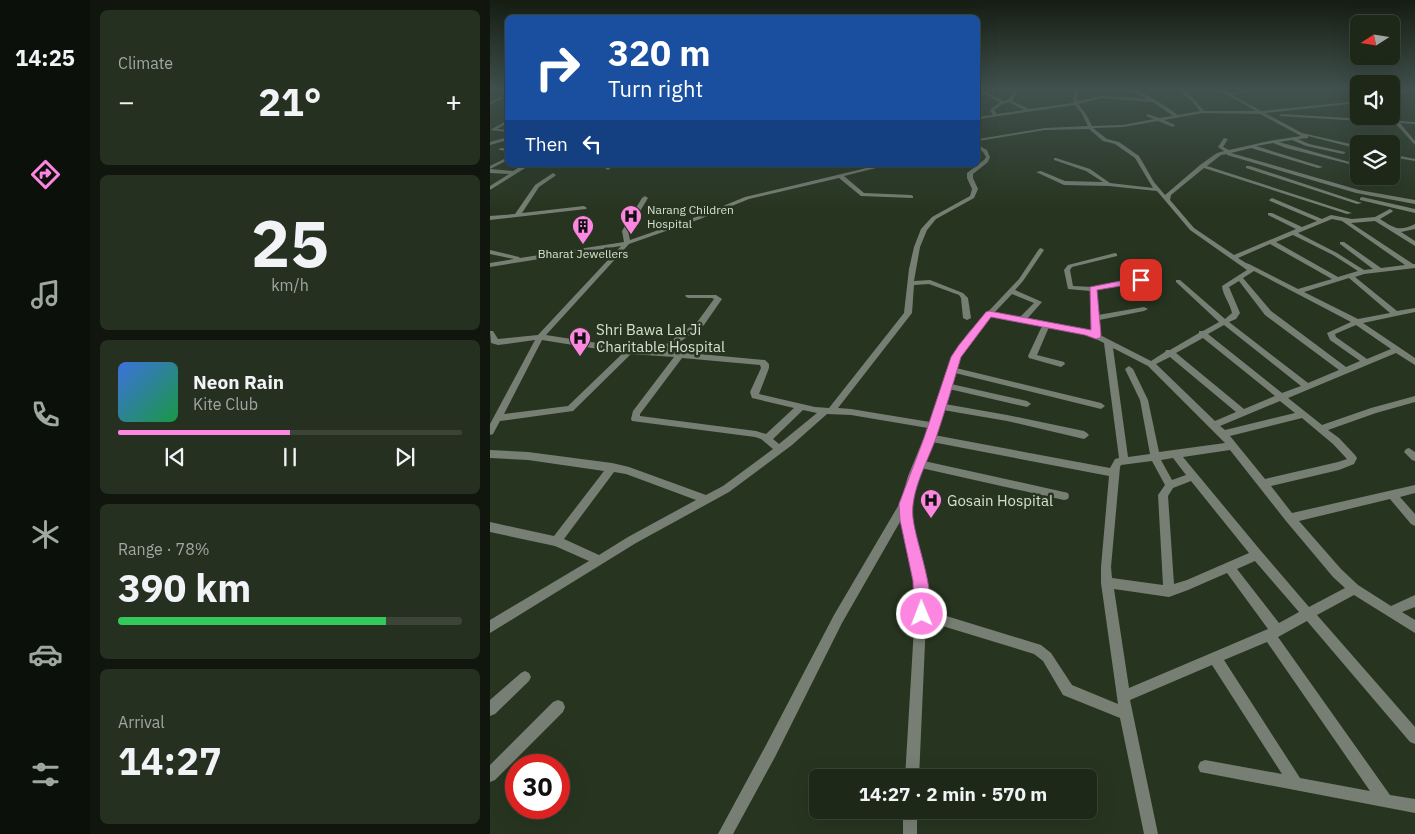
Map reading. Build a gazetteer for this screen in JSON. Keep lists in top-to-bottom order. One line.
{"places":{"hospital":["Narang Children Hospital","Shri Bawa Lal Ji Charitable Hospital","Gosain Hospital"],"building":["Bharat Jewellers"]},"north":"left","page":{"tabs":"14:25","tile":["Climate",["25","km/h"],["Range · 78%","390 km"],["Arrival","14:27"]],"turn":["320 m","Turn right"],"heat":["−","21°","+"],"then":"Then","song":["Neon Rain","Kite Club"],"limit":"30","trip":"14:27 · 2 min · 570 m"}}
